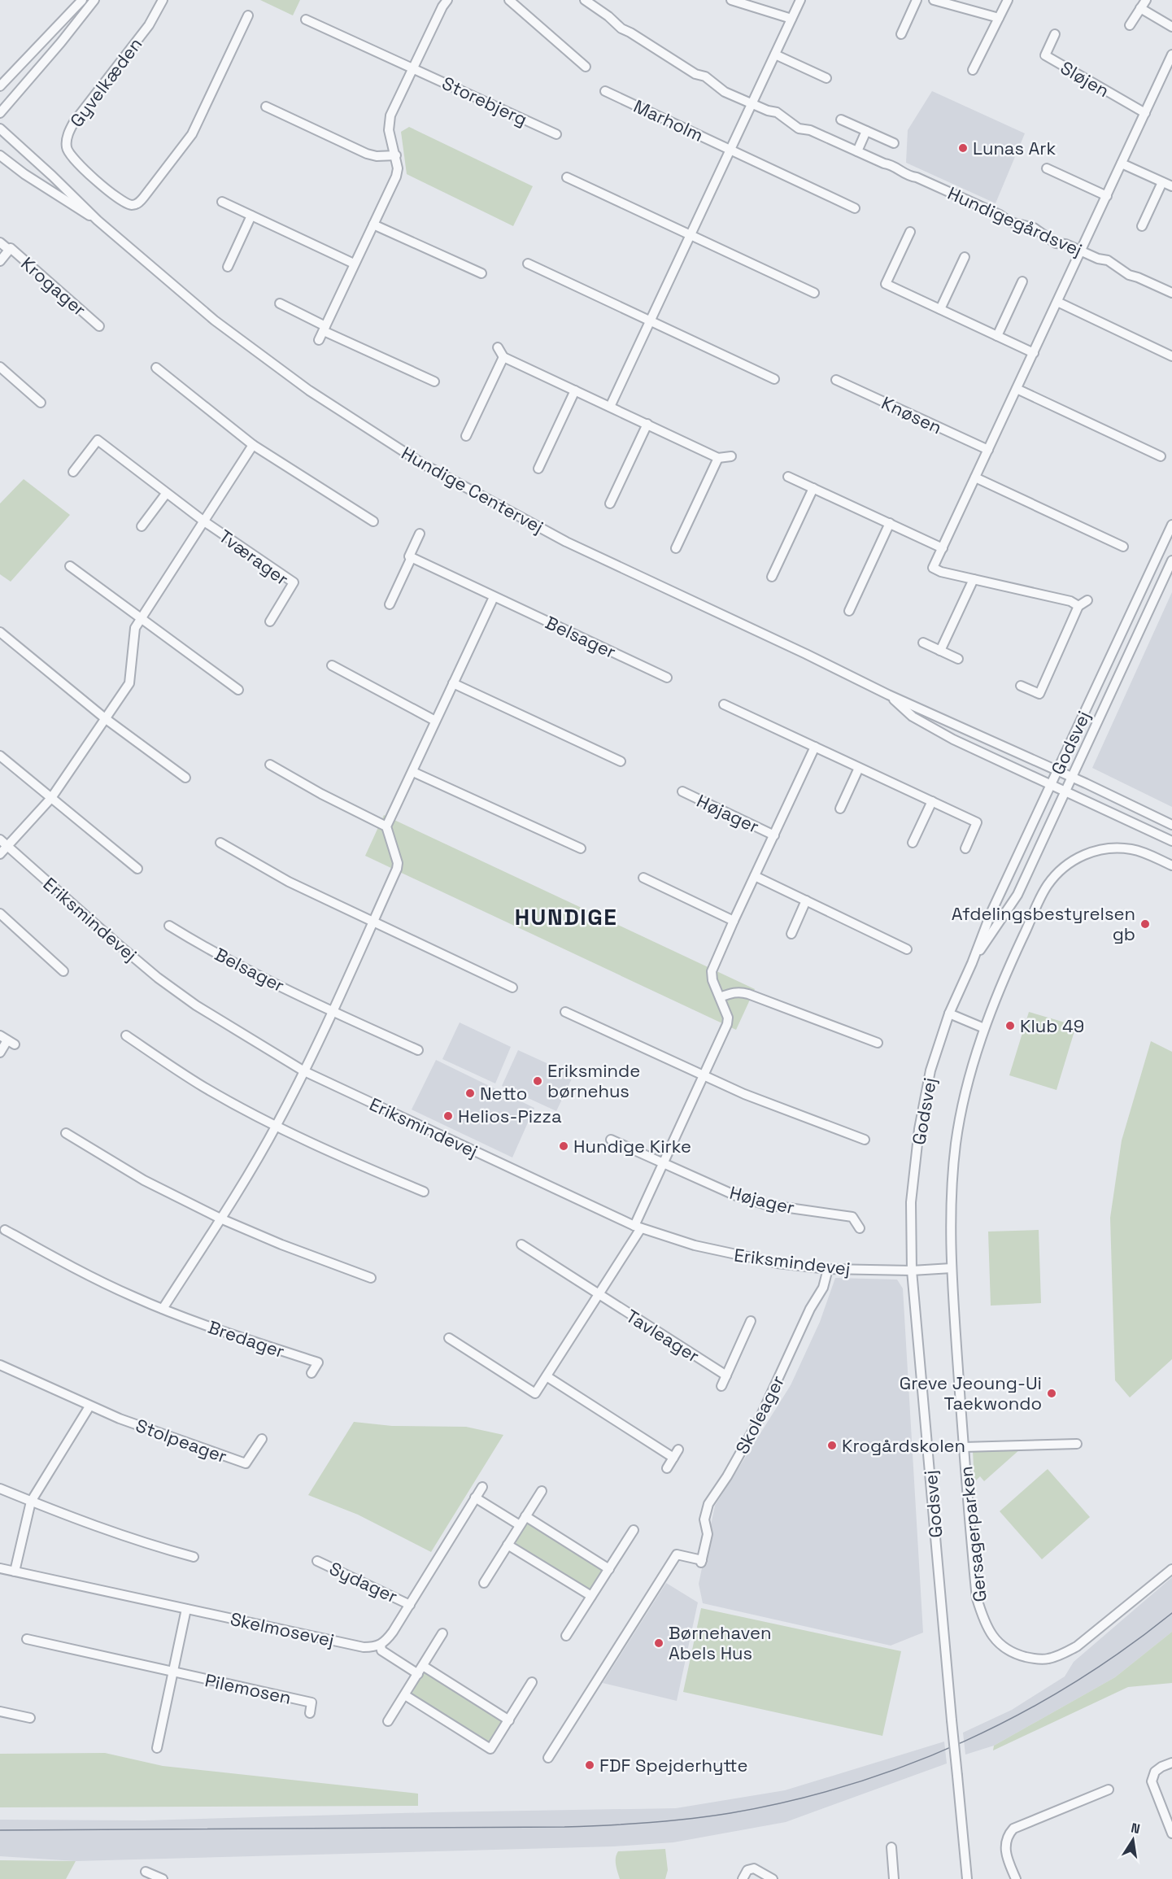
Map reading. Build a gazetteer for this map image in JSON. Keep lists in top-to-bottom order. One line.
{"streets":{"street":["Sløjen","Gyvelkæden","Storebjerg","Marholm","Hundigegårdsvej","Krogager","Knøsen","Hundige Centervej","Tværager","Belsager","Godsvej","Højager","Eriksmindevej","Tavleager","Bredager","Skoleager","Stolpeager","Gersagerparken","Sydager","Skelmosevej","Pilemosen"]},"crossings":[["Hundige Centervej","Godsvej"],["Tværager","Eriksmindevej"],["Godsvej","Eriksmindevej"],["Højager","Eriksmindevej"],["Eriksmindevej","Skoleager"]],"districts":["HUNDIGE"],"places":["Lunas Ark","Afdelingsbestyrelsen gb","Klub 49","Eriksminde børnehus","Netto","Helios-Pizza","Hundige Kirke","Greve Jeoung-Ui Taekwondo","Krogårdskolen","Børnehaven Abels Hus","FDF Spejderhytte"],"north":"top"}
